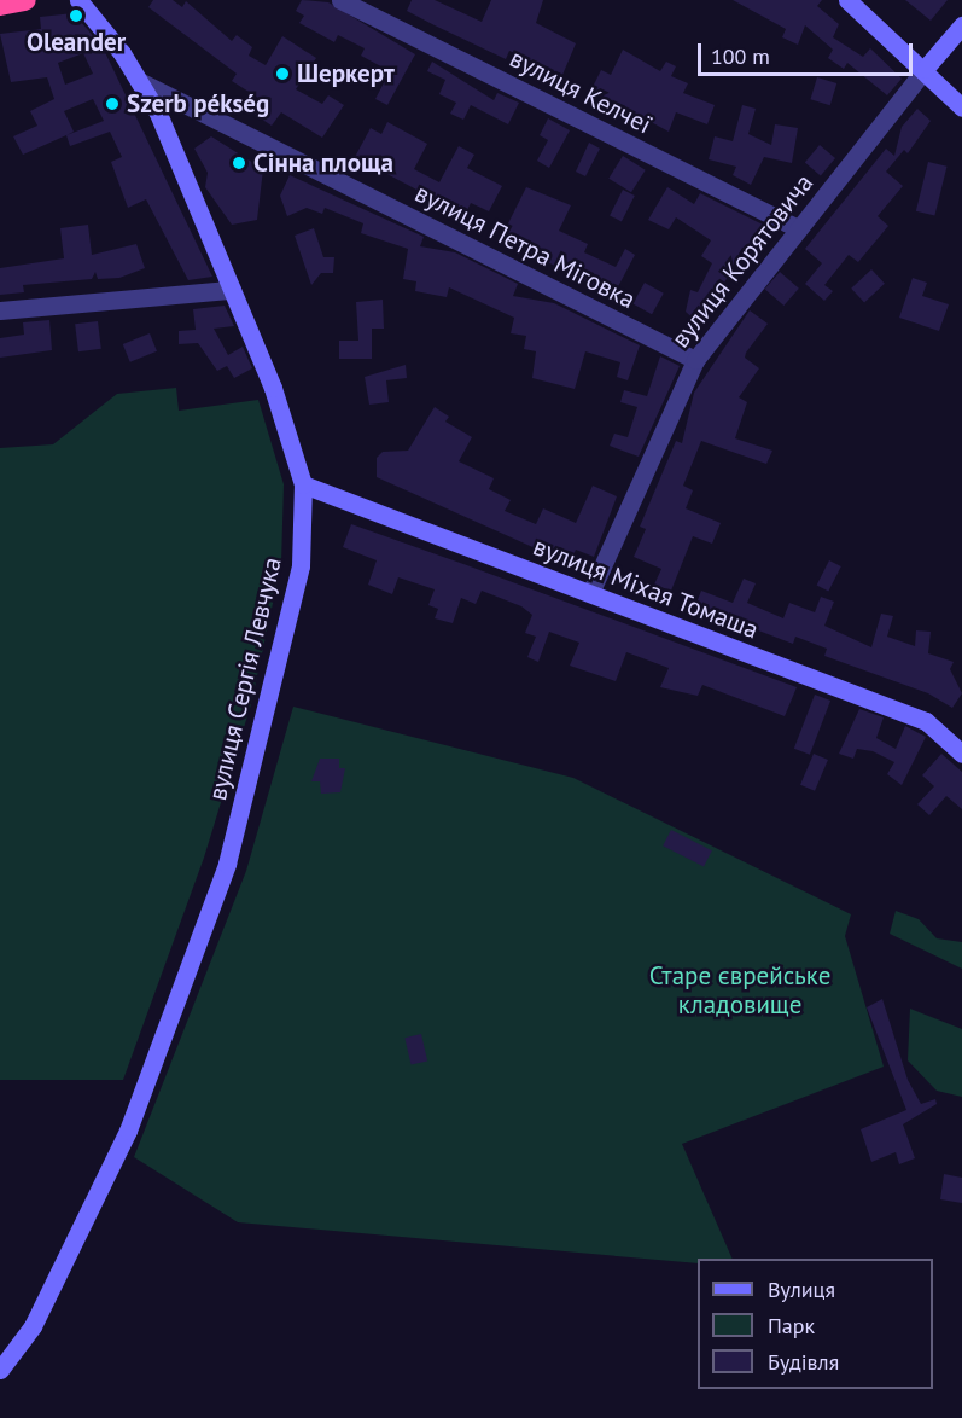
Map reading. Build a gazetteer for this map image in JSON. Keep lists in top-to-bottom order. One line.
{"streets":{"main road":["вулиця Корятовича","вулиця Міхая Томаша","вулиця Сергія Левчука"],"street":["вулиця Келчеї","вулиця Петра Міговка"]},"crossings":[["вулиця Келчеї","вулиця Корятовича"],["вулиця Петра Міговка","вулиця Корятовича"],["вулиця Петра Міговка","вулиця Сергія Левчука"],["вулиця Корятовича","вулиця Міхая Томаша"],["вулиця Міхая Томаша","вулиця Сергія Левчука"]],"parks":["Старе єврейське кладовище"],"places":["Oleander","Шеркерт","Szerb pékség","Сінна площа"],"legend":["Вулиця","Парк","Будівля"],"scale_bar":"100 m"}
